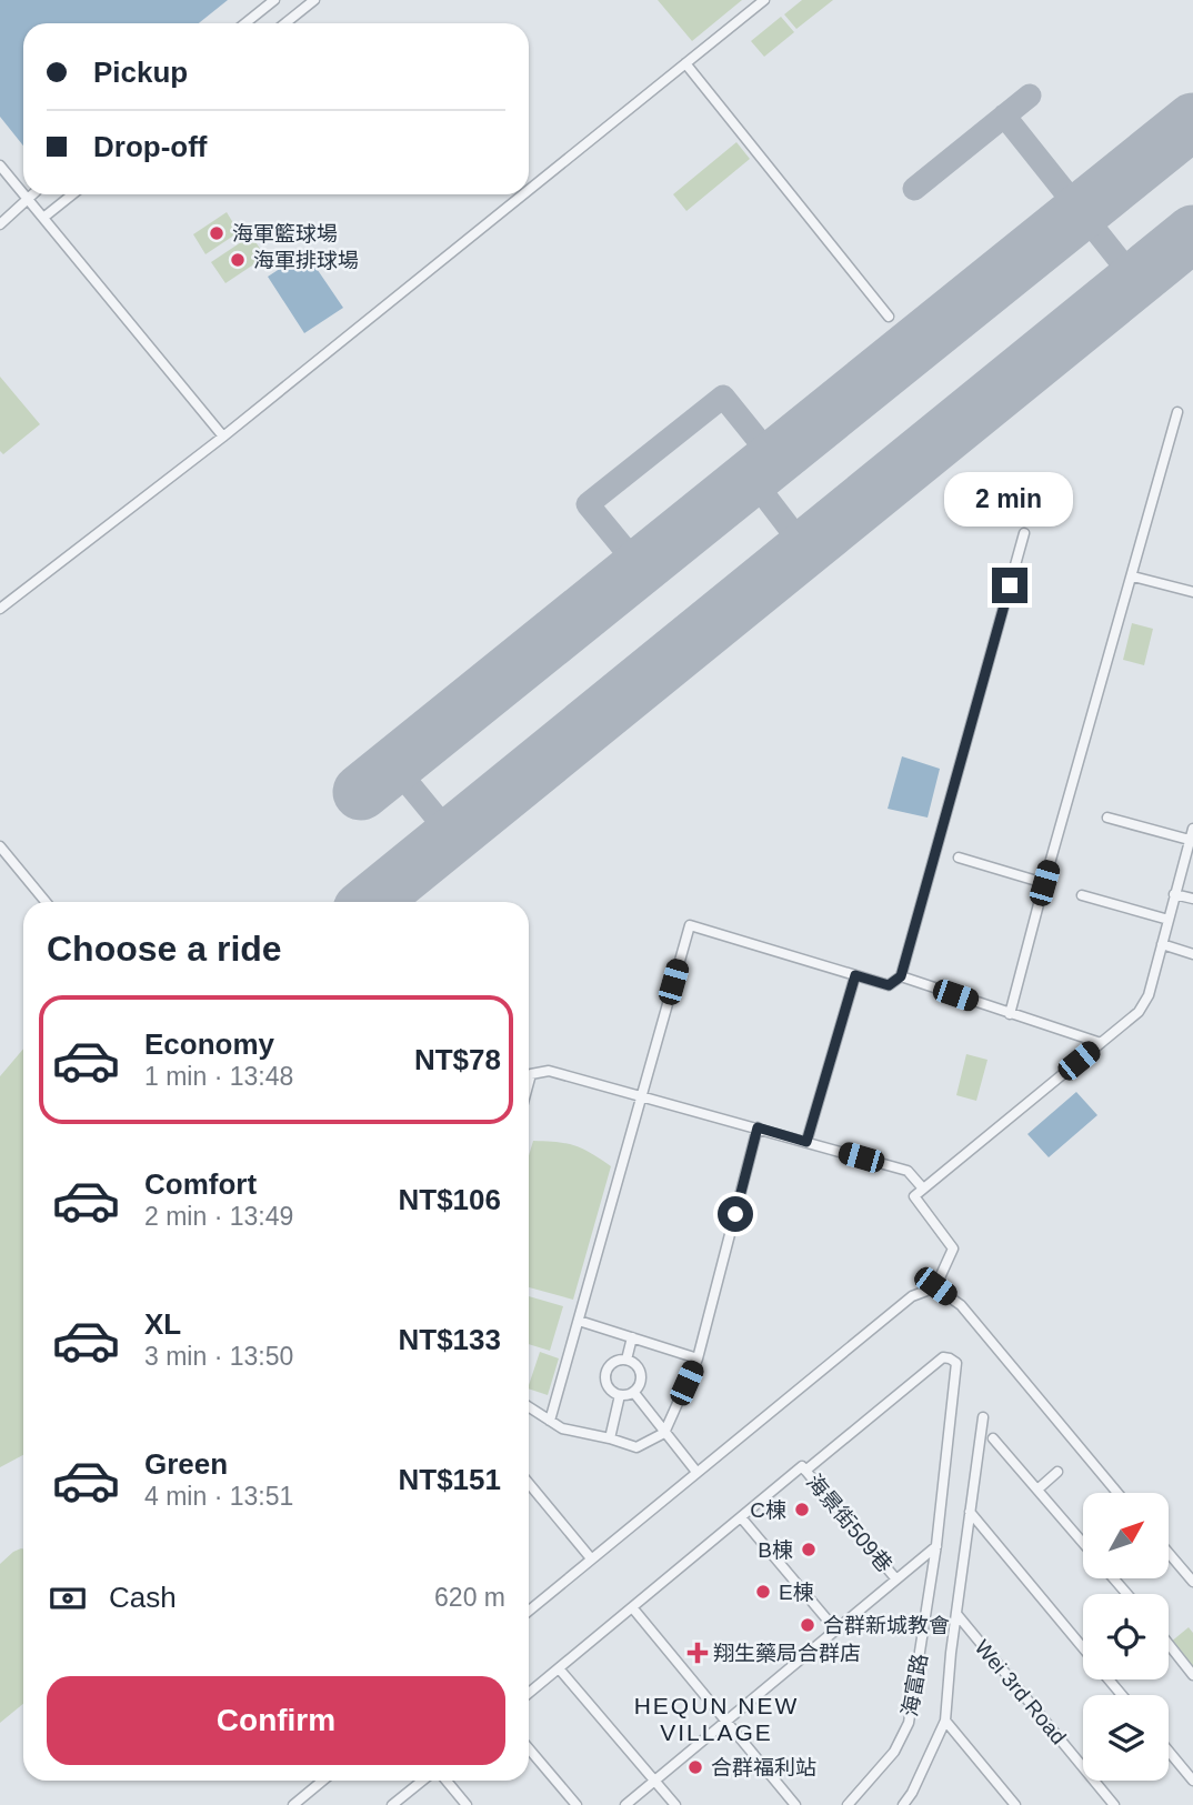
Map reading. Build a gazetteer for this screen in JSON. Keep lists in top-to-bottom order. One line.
{"streets":{"street":["海景街509巷","海富路","Wei 3rd Road"]},"crossings":[["海景街509巷","海富路"]],"districts":["HEQUN NEW VILLAGE"],"places":{"other":["海軍籃球場","海軍排球場","C棟","B棟","E棟","合群新城教會","合群福利站"],"health":["翔生藥局合群店"]},"north":"top right","page":{"banner":["Pickup","Drop-off"],"bubble":"2 min","heading":"Choose a ride","list":[{"name":"Economy","note":"1 min · 13:48","value":"NT$78"},{"name":"Comfort","note":"2 min · 13:49","value":"NT$106"},{"name":"XL","note":"3 min · 13:50","value":"NT$133"},{"name":"Green","note":"4 min · 13:51","value":"NT$151"}],"pay":["Cash","620 m"],"buttons":"Confirm"}}
